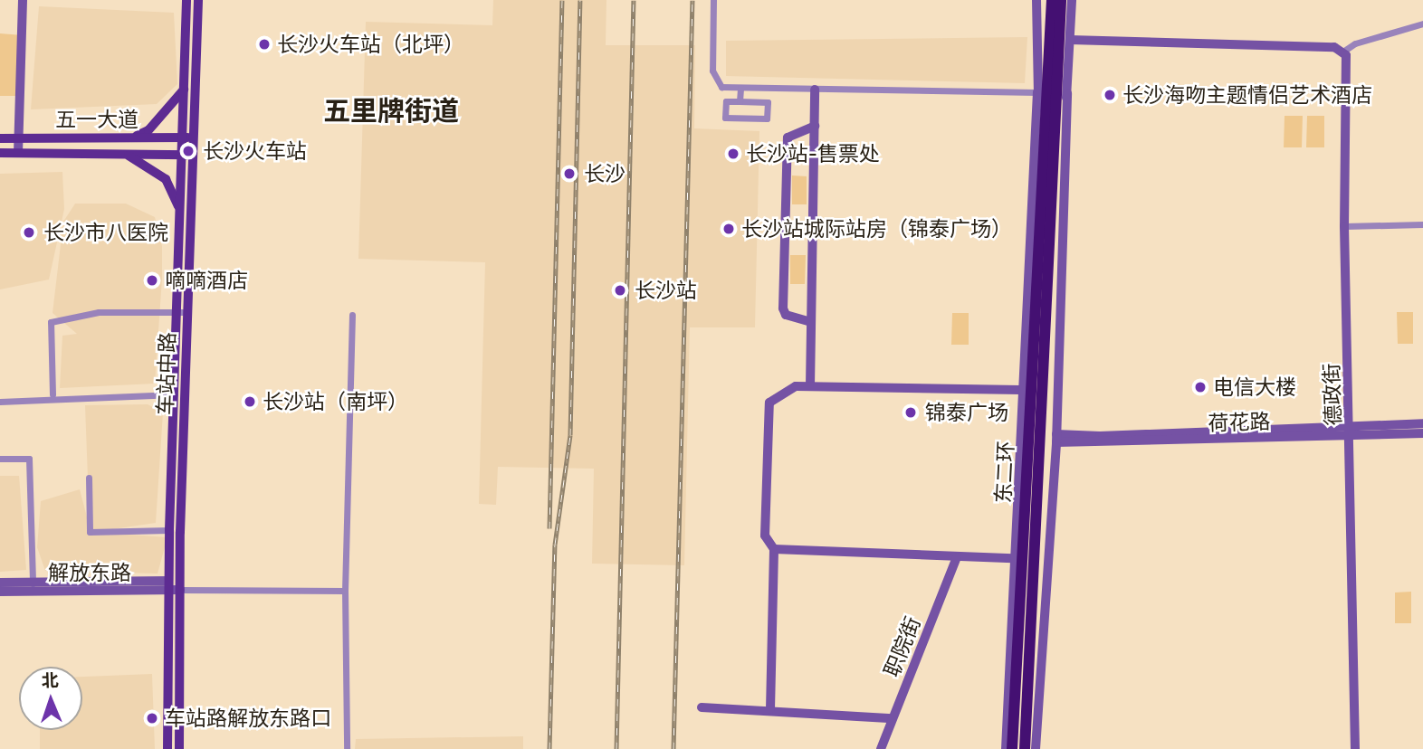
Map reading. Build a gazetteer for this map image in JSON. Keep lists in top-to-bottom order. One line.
{"streets":{"highway":["东二环"],"main road":["五一大道","车站中路"],"street":["德政街","荷花路","解放东路","职院街"]},"crossings":[["五一大道","车站中路"],["车站中路","解放东路"],["德政街","荷花路"]],"districts":["五里牌街道"],"places":["长沙火车站（北坪）","长沙海吻主题情侣艺术酒店","长沙火车站","长沙站-售票处","长沙","长沙站城际站房（锦泰广场）","长沙市八医院","嘀嘀酒店","长沙站","电信大楼","长沙站（南坪）","锦泰广场","车站路解放东路口"],"north":"top"}
